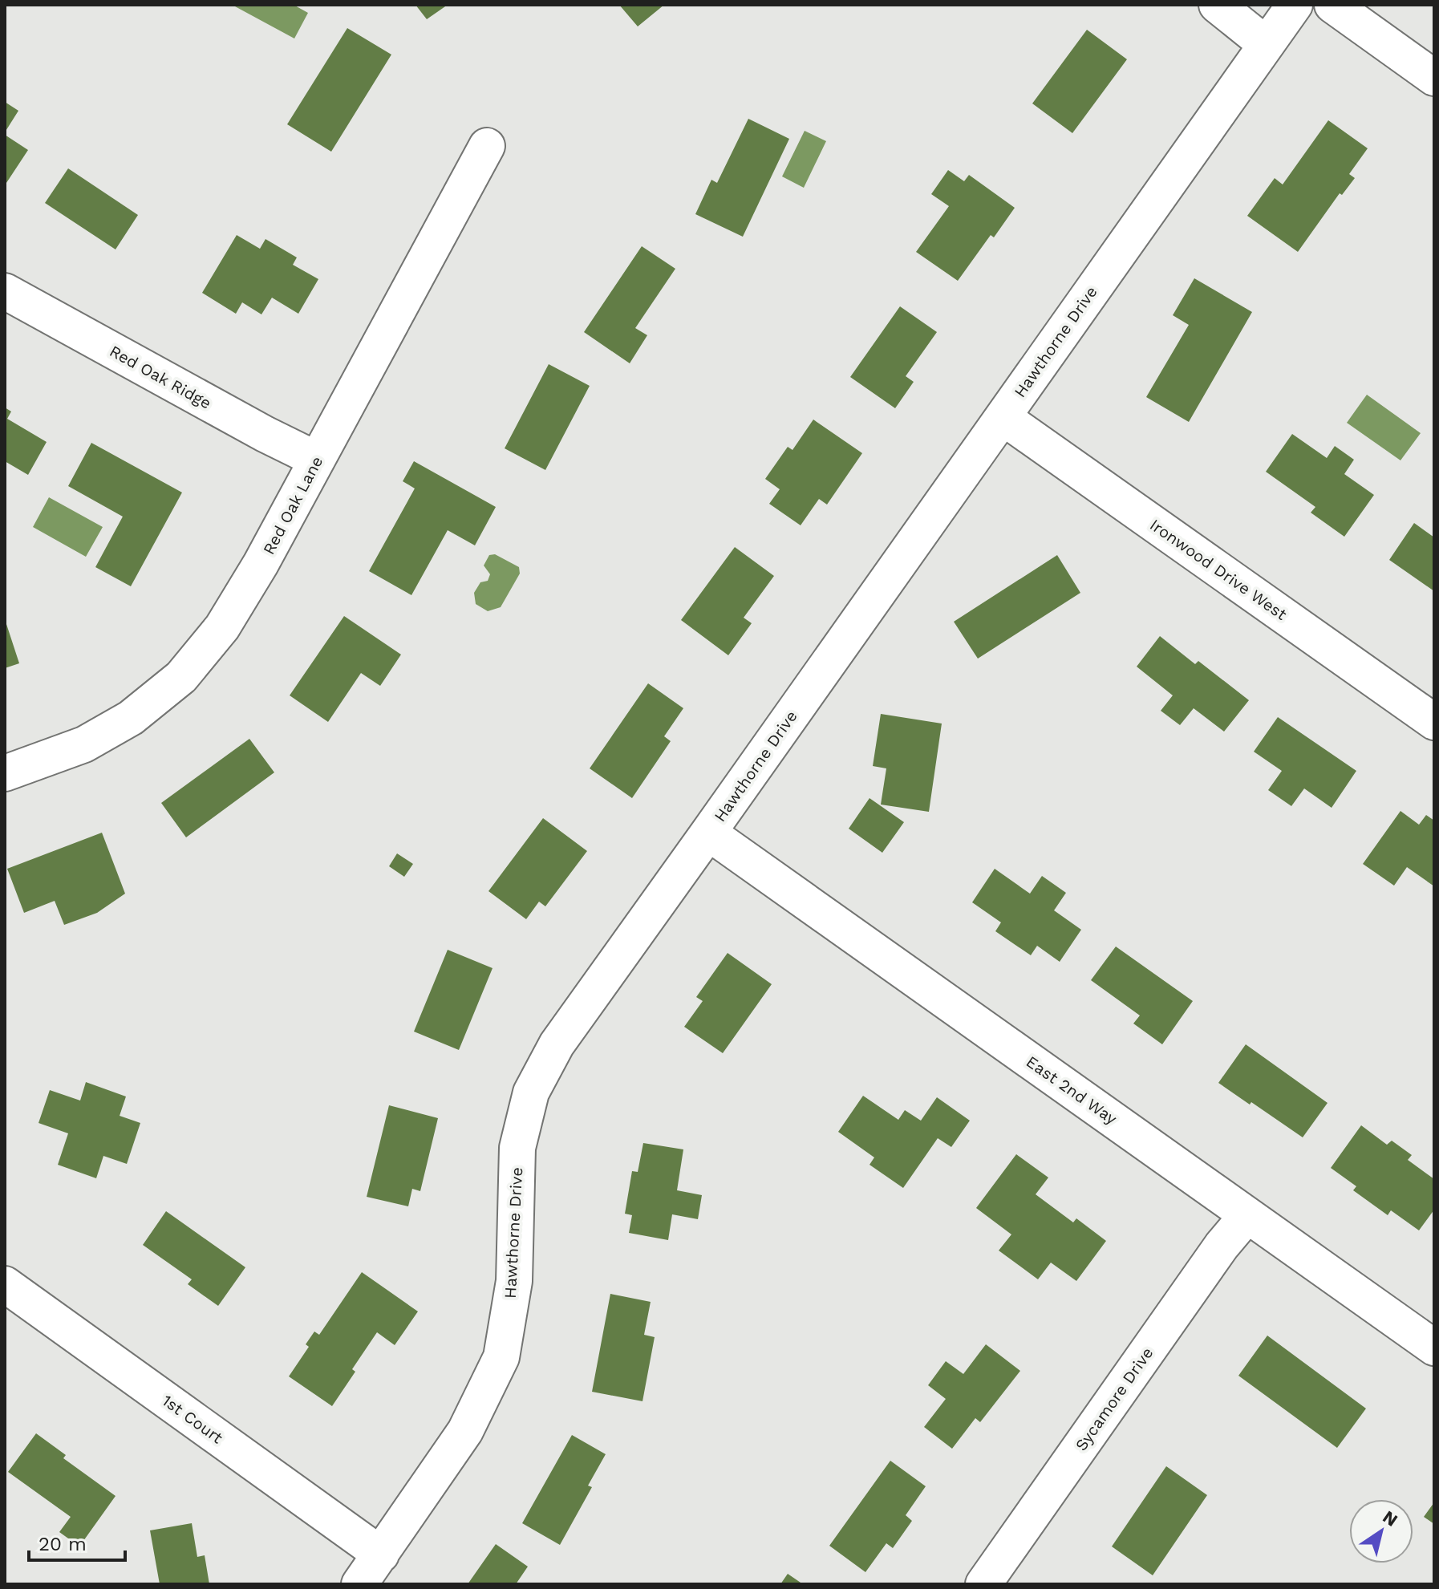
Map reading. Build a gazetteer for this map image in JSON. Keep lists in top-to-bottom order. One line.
{"streets":{"street":["Hawthorne Drive","Red Oak Ridge","Red Oak Lane","Ironwood Drive West","East 2nd Way","Sycamore Drive","1st Court"]},"crossings":[["Hawthorne Drive","Ironwood Drive West"],["Hawthorne Drive","East 2nd Way"],["Hawthorne Drive","1st Court"],["Red Oak Ridge","Red Oak Lane"],["East 2nd Way","Sycamore Drive"]],"scale_bar":"20 m","north":"top right"}
